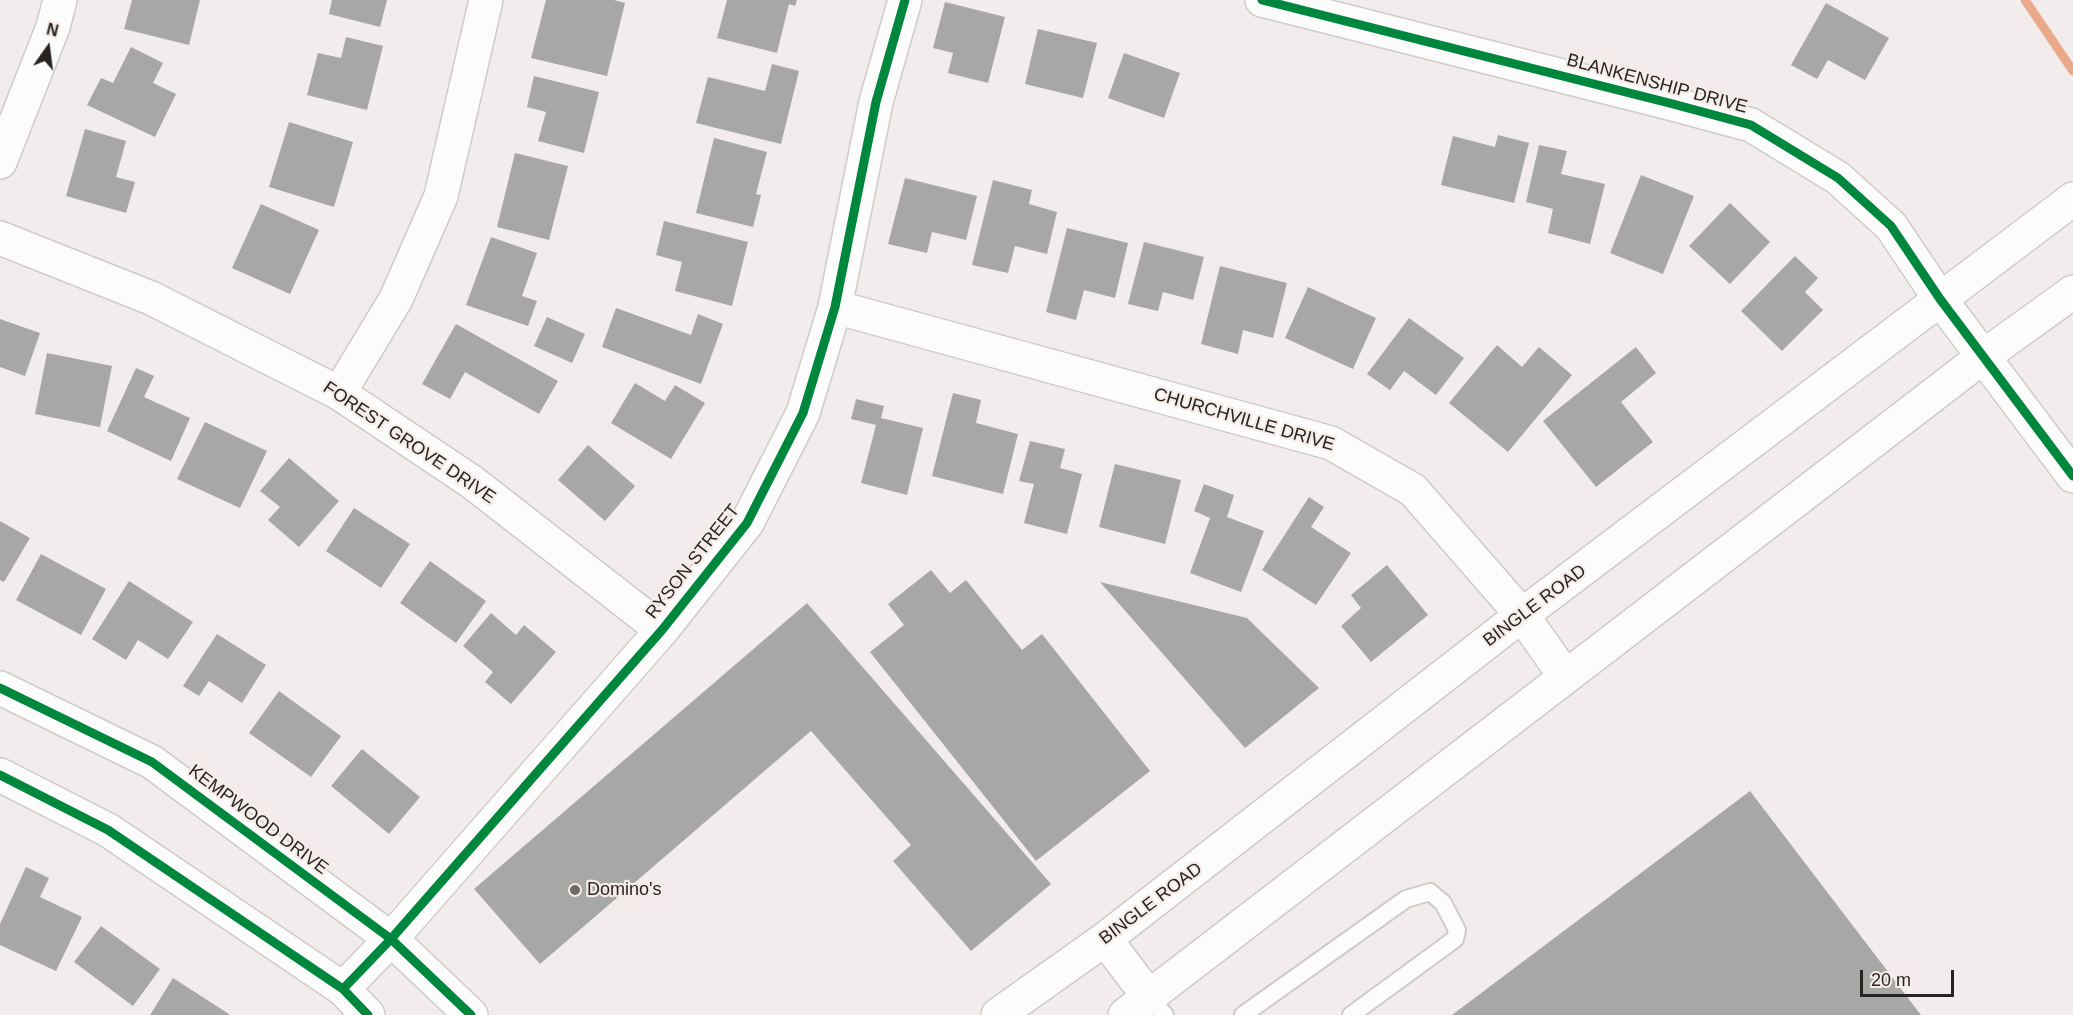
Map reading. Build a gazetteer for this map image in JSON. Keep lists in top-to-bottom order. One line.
{"streets":{"street":["BLANKENSHIP DRIVE","CHURCHVILLE DRIVE","FOREST GROVE DRIVE","RYSON STREET","BINGLE ROAD","KEMPWOOD DRIVE"]},"crossings":[["BLANKENSHIP DRIVE","BINGLE ROAD"],["CHURCHVILLE DRIVE","RYSON STREET"],["CHURCHVILLE DRIVE","BINGLE ROAD"],["FOREST GROVE DRIVE","RYSON STREET"],["RYSON STREET","KEMPWOOD DRIVE"]],"places":["Domino's"],"scale_bar":"20 m","north":"top"}
